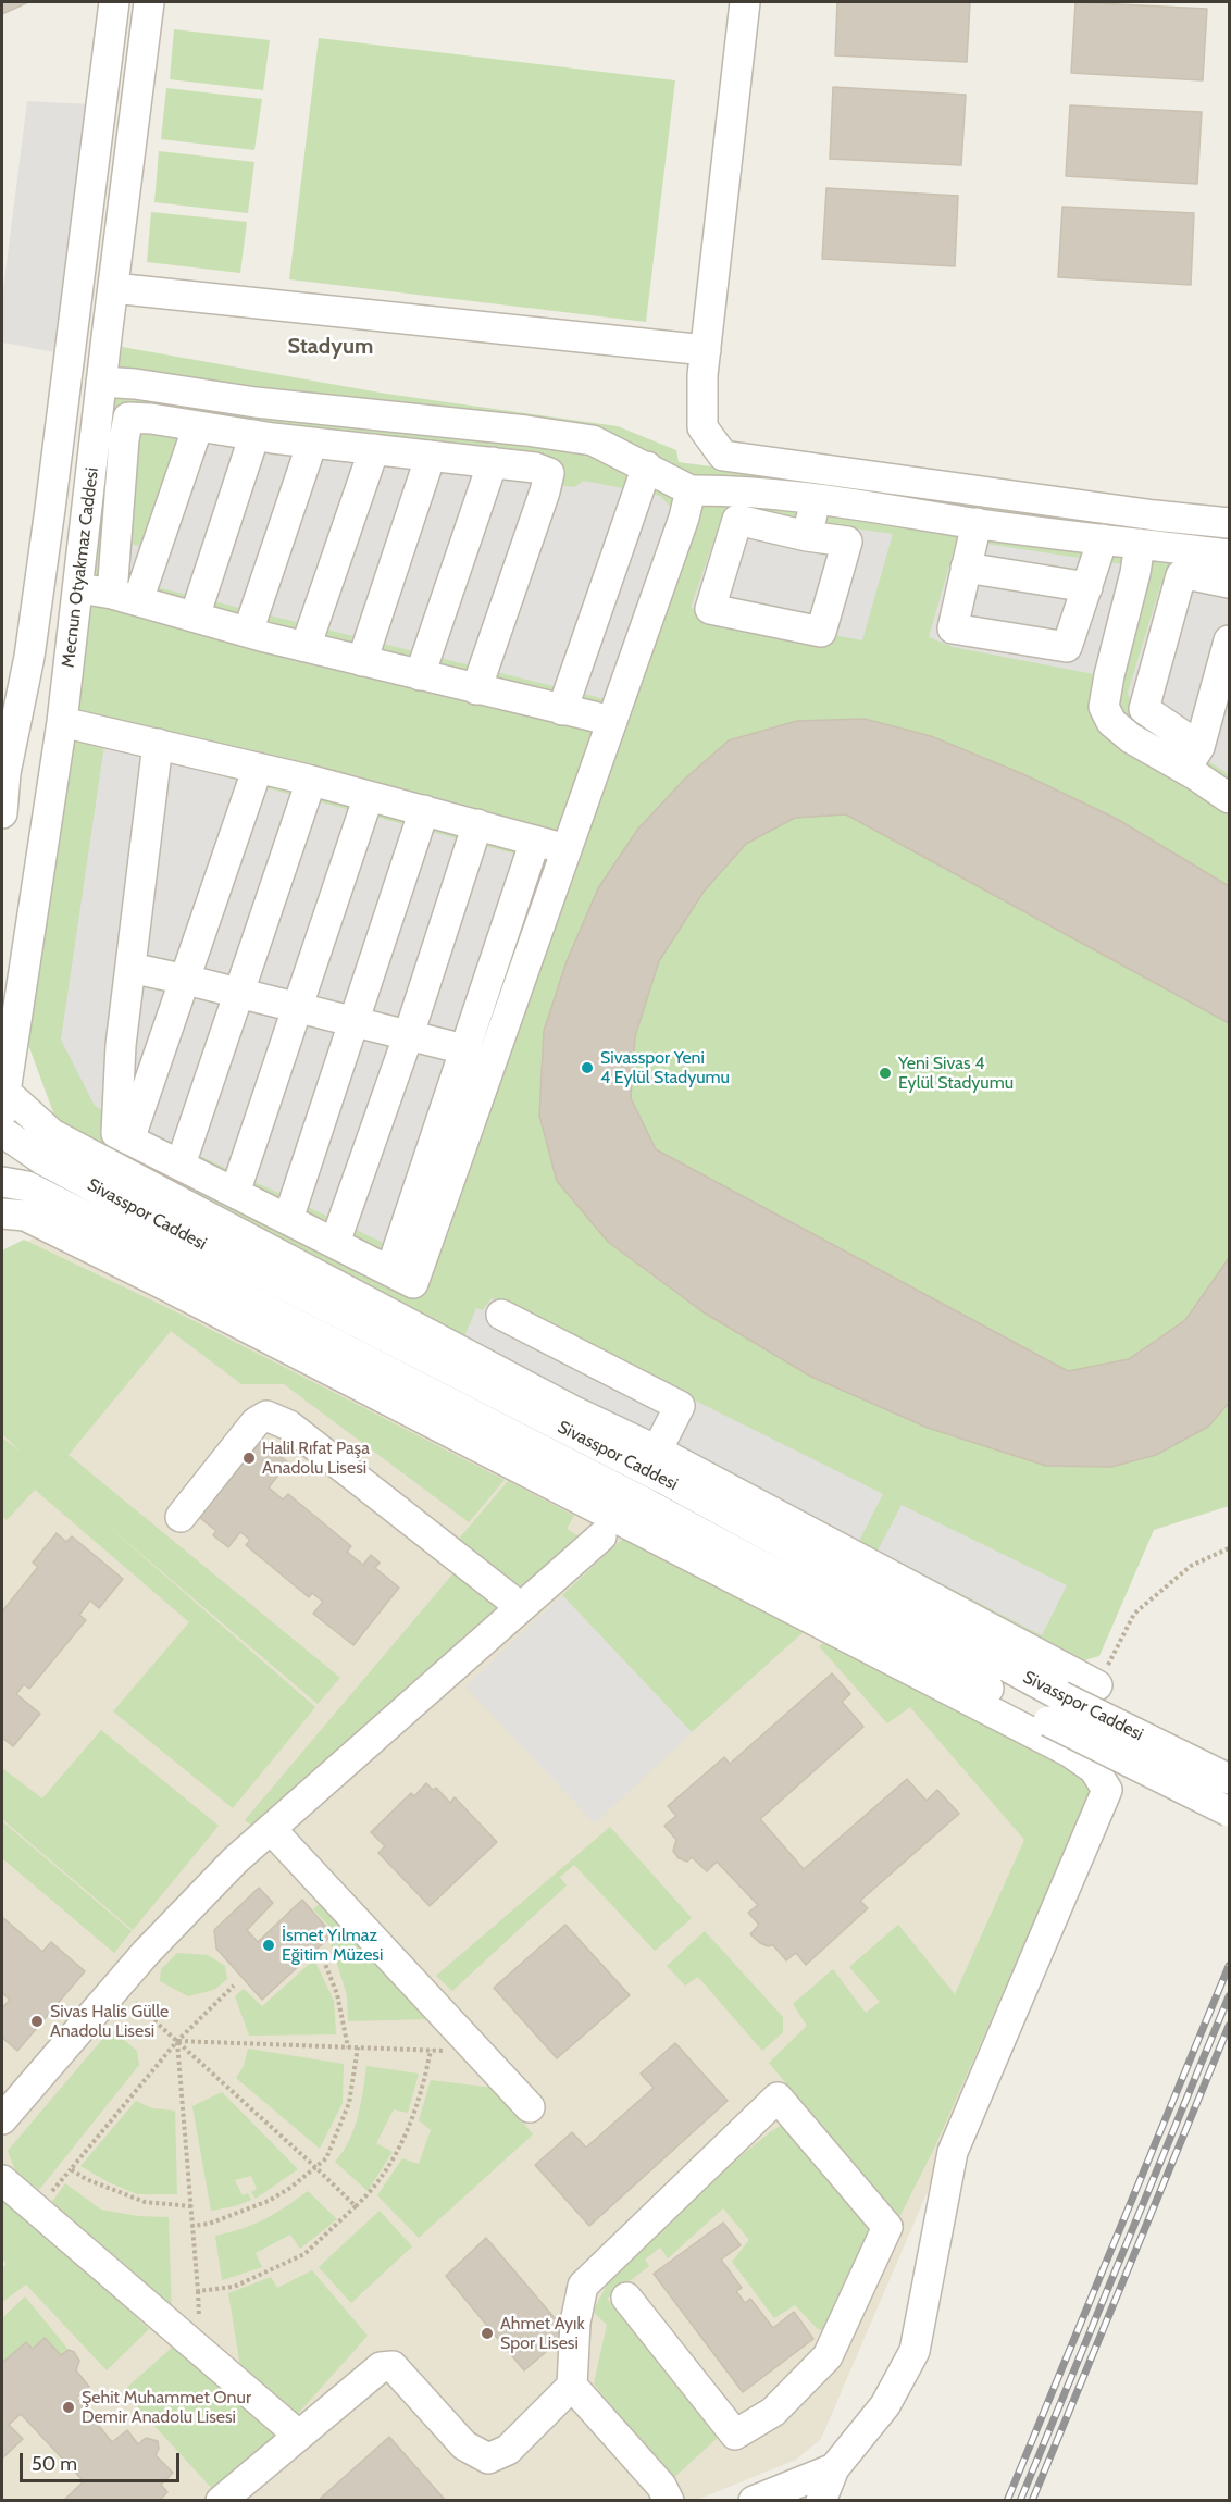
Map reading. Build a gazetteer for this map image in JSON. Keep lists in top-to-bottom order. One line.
{"streets":{"street":["Mecnun Otyakmaz Caddesi","Sivasspor Caddesi"]},"crossings":[["Mecnun Otyakmaz Caddesi","Sivasspor Caddesi"]],"districts":["Stadyum"],"places":["Sivasspor Yeni 4 Eylül Stadyumu","Yeni Sivas 4 Eylül Stadyumu","Halil Rıfat Paşa Anadolu Lisesi","İsmet Yılmaz Eğitim Müzesi","Sivas Halis Gülle Anadolu Lisesi","Ahmet Ayık Spor Lisesi","Şehit Muhammet Onur Demir Anadolu Lisesi"],"scale_bar":"50 m"}
